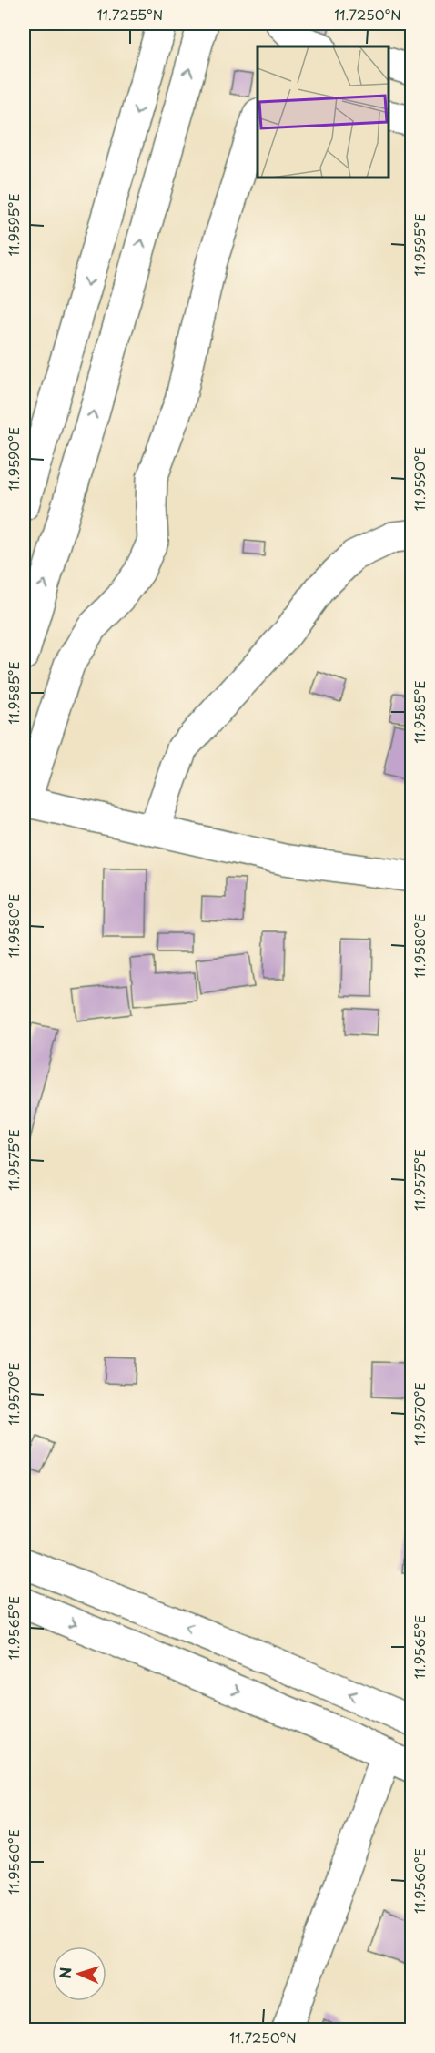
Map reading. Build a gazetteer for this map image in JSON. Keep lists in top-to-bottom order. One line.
{"north":"left","coordinates":["11.7255°N","11.7250°N","11.9595°E","11.9590°E","11.9585°E","11.9580°E","11.9575°E","11.9570°E","11.9565°E","11.9560°E"]}
